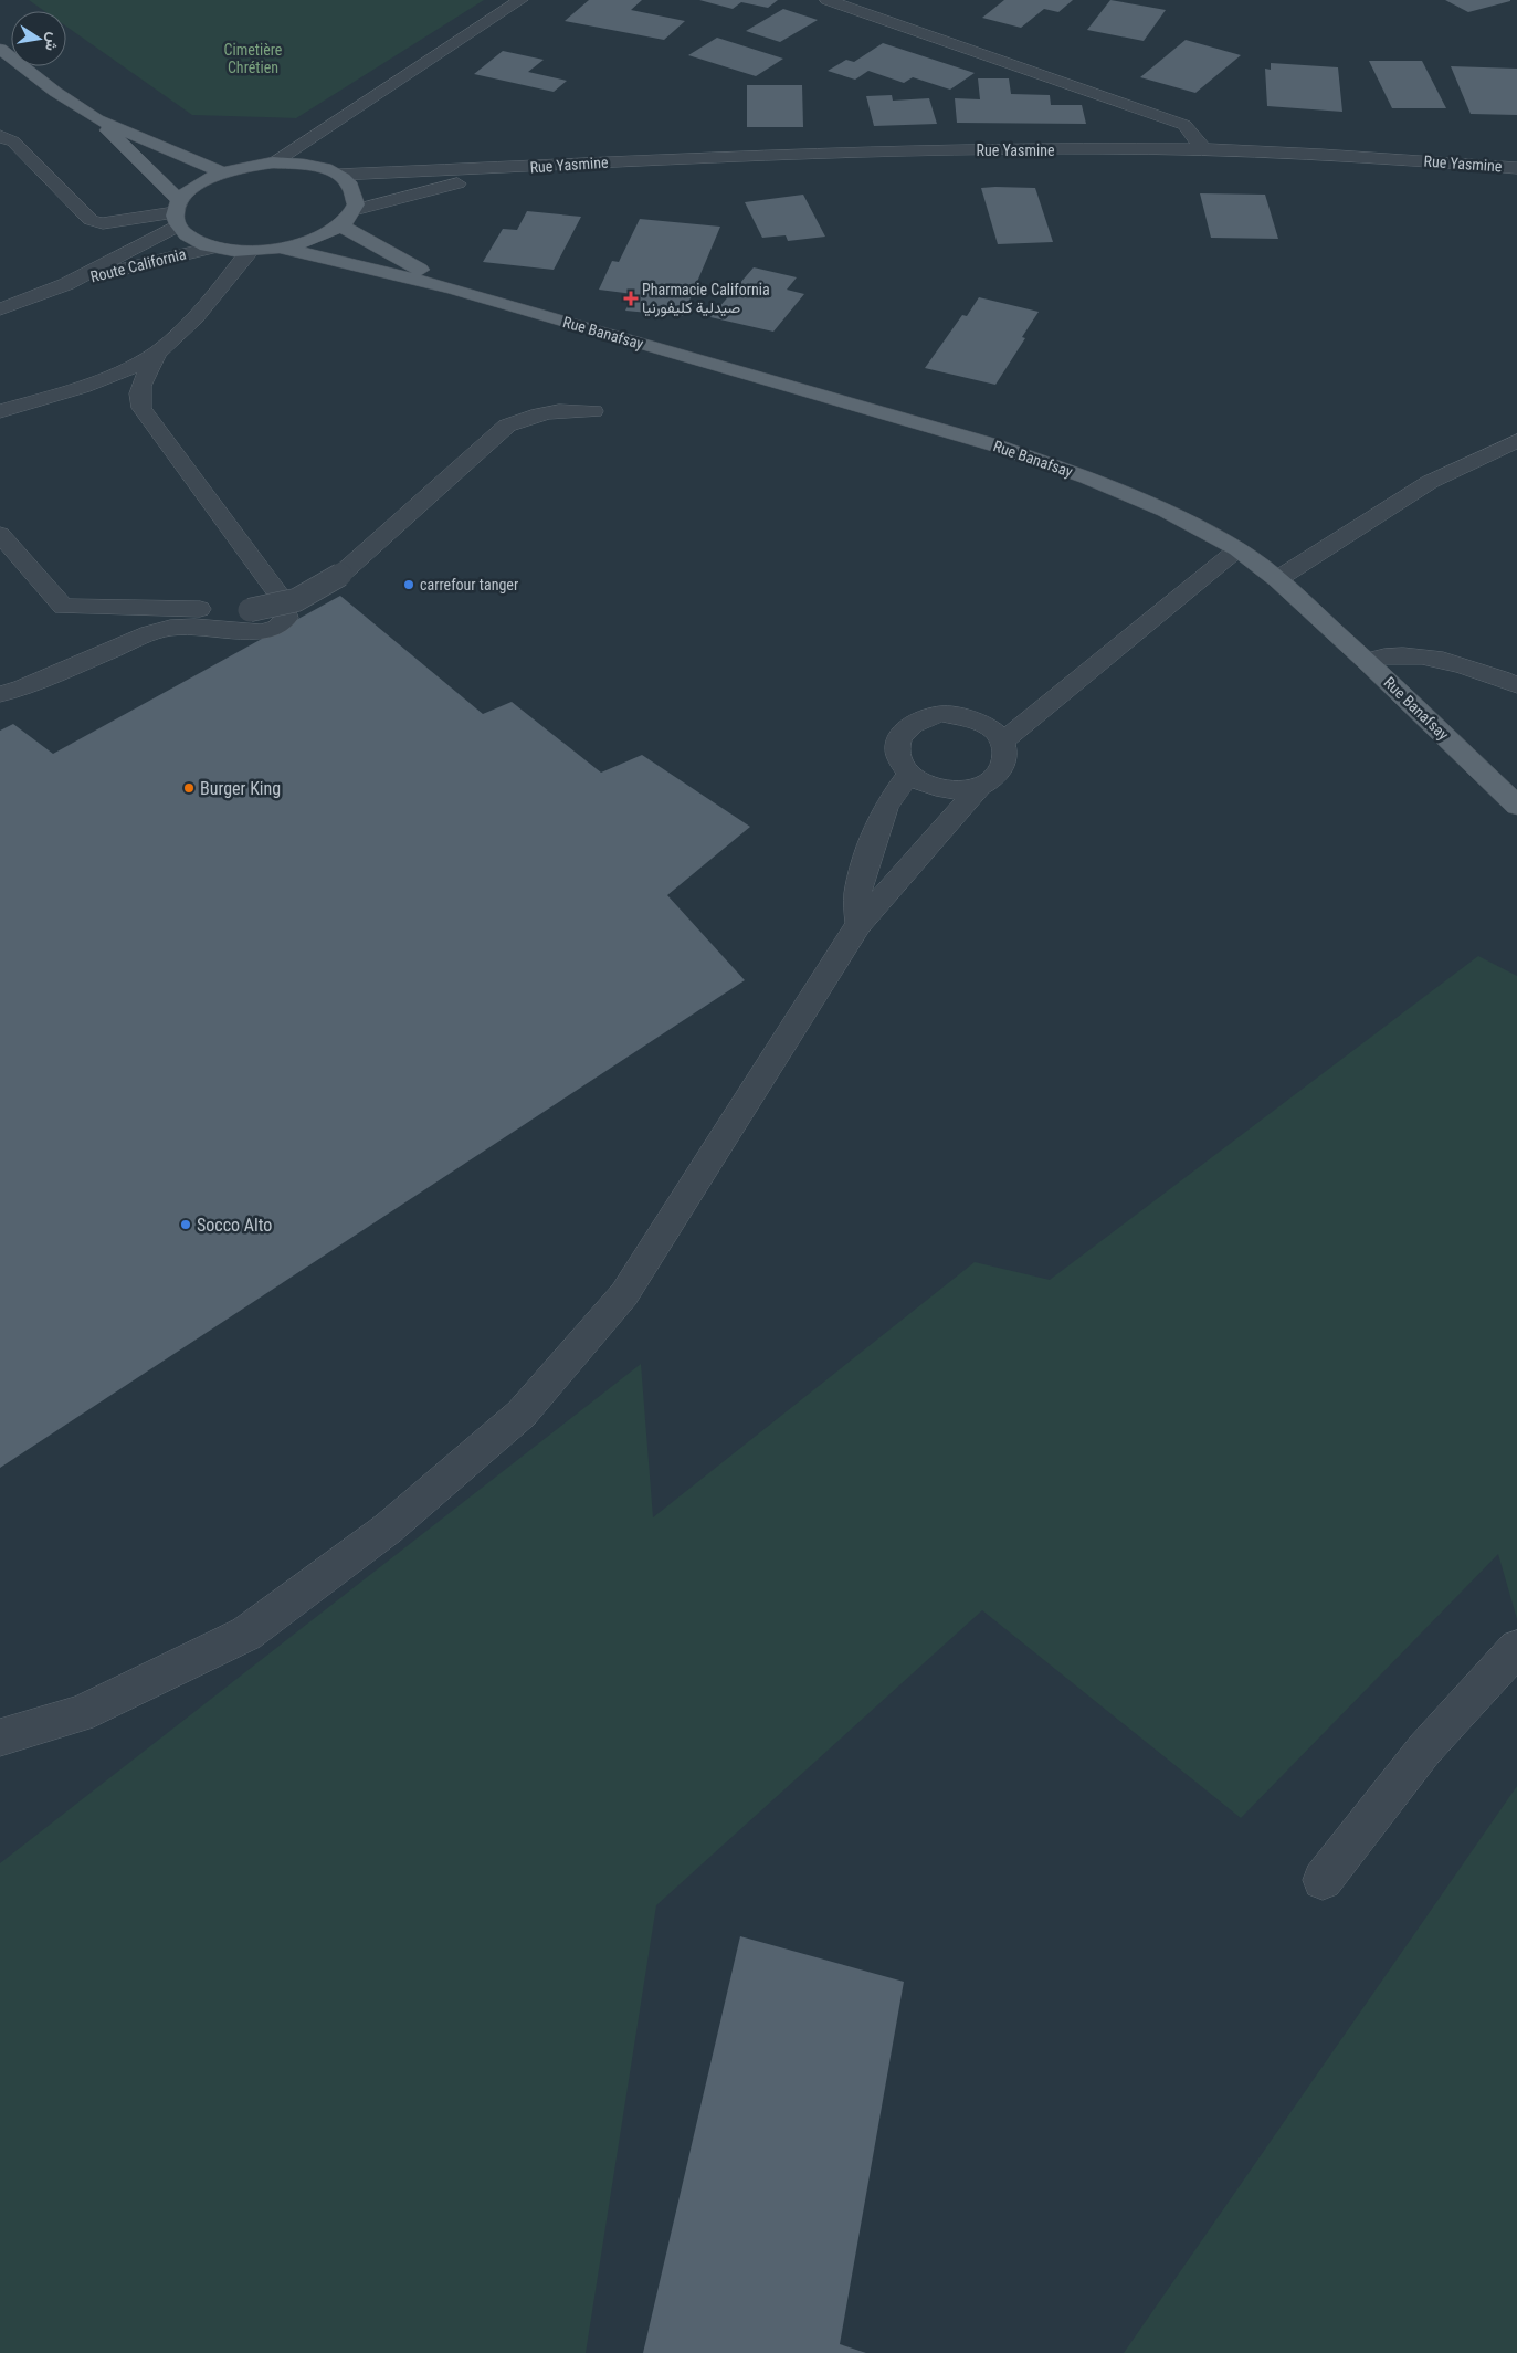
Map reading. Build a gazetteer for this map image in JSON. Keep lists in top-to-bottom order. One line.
{"streets":{"main road":["Rue Banafsay"],"street":["Rue Yasmine","Route California"]},"parks":["Cimetière Chrétien"],"places":{"health":["Pharmacie California صيدلية كليفورنيا"],"other":["carrefour tanger","Burger King","Socco Alto"]},"north":"right"}
